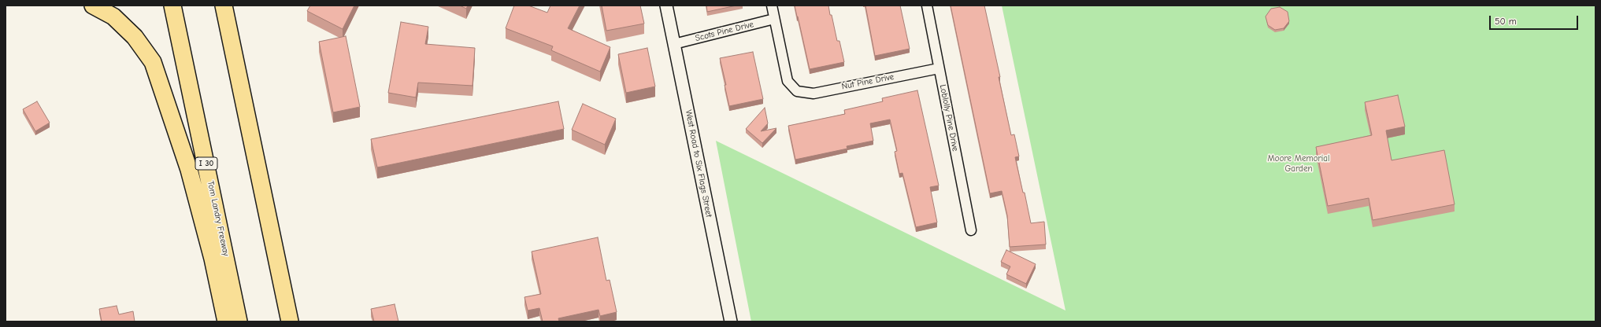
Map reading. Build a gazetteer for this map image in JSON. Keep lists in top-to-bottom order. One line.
{"streets":{"highway":["I 30","Tom Landry Freeway"],"street":["Scots Pine Drive","Nut Pine Drive","Loblolly Pine Drive","West Road to Six Flags Street"]},"crossings":[["Scots Pine Drive","Nut Pine Drive"],["Scots Pine Drive","West Road to Six Flags Street"],["Nut Pine Drive","Loblolly Pine Drive"]],"parks":["Moore Memorial Garden"],"scale_bar":"50 m"}
